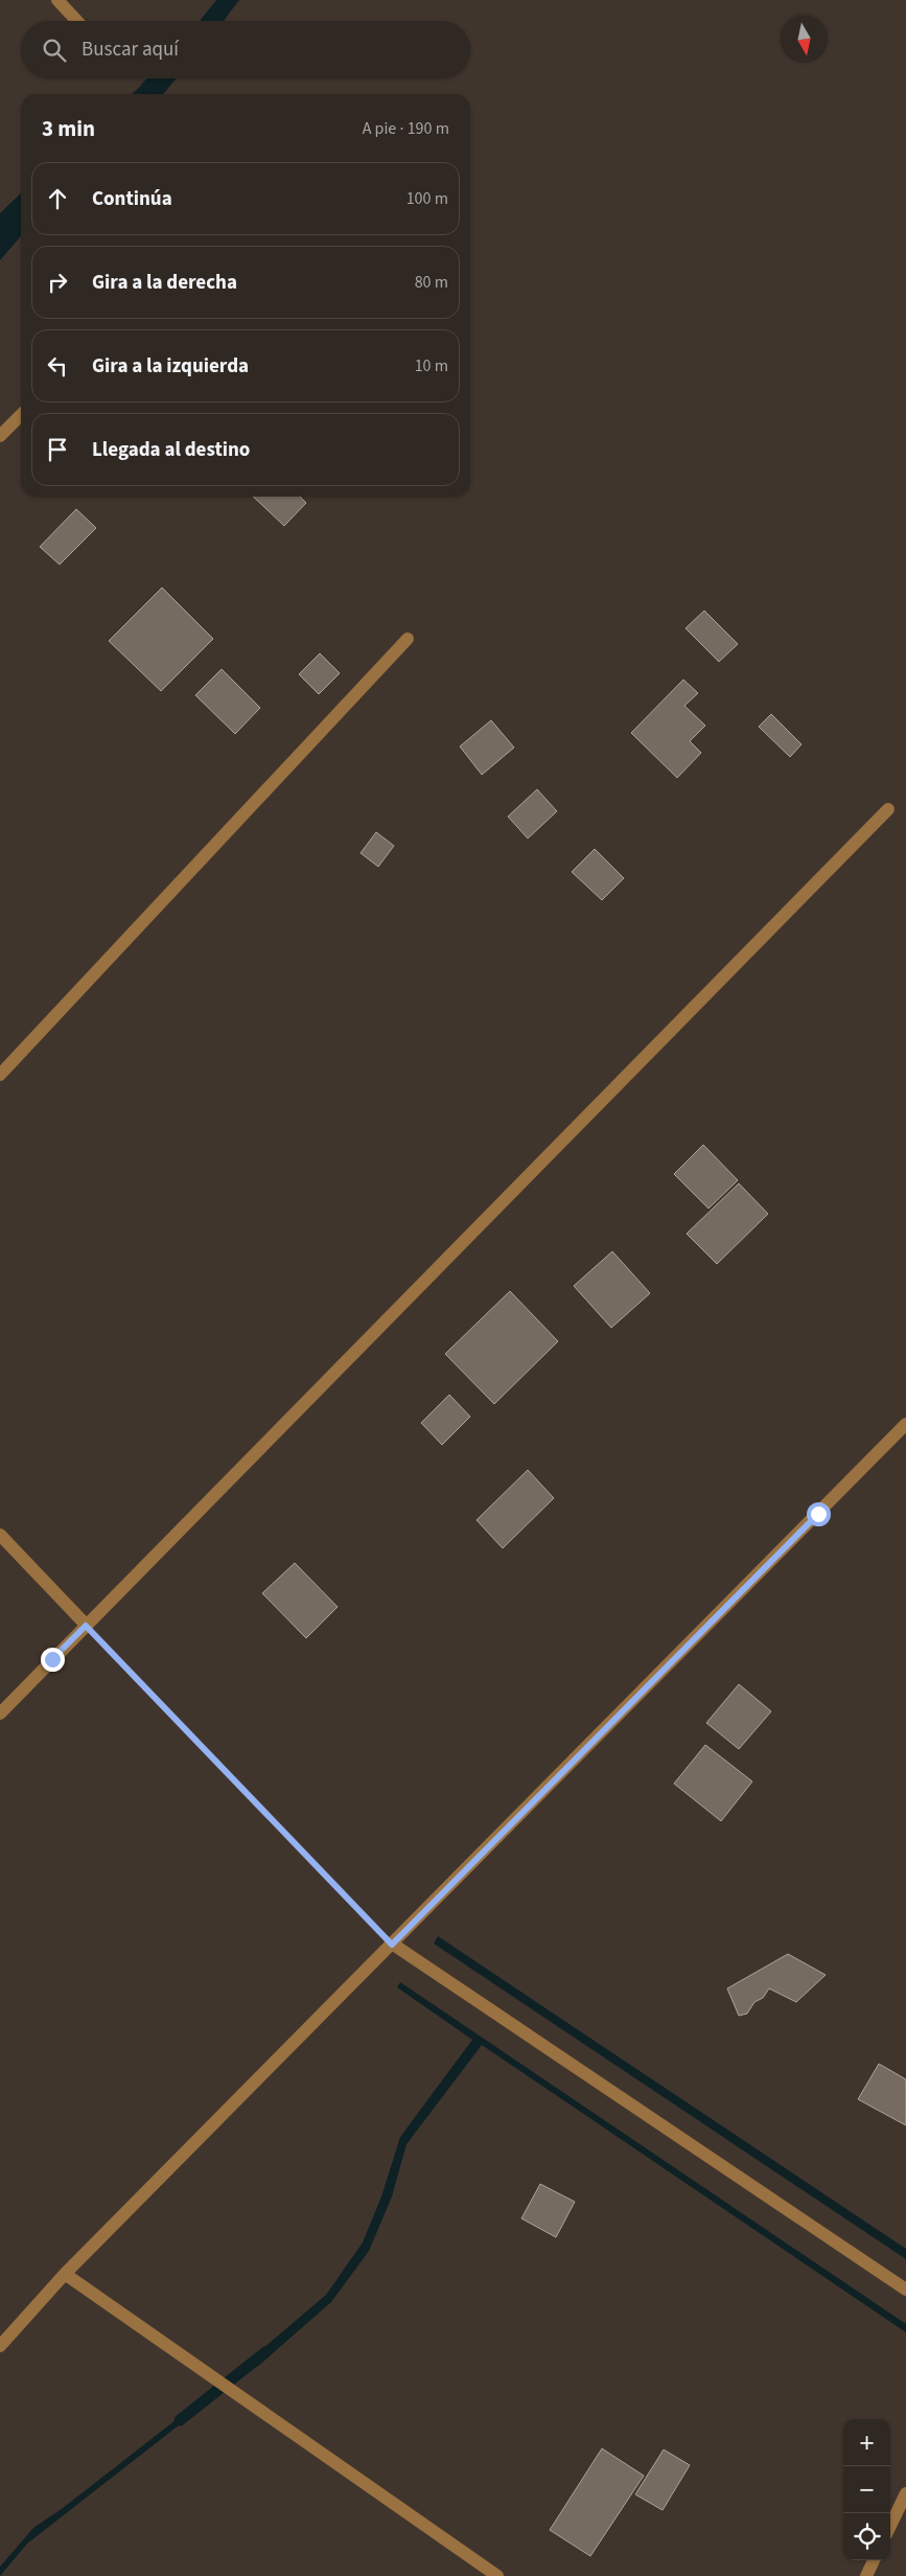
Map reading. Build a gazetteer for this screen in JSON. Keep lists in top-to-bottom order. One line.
{"north":"bottom","page":{"search":"Buscar aquí","heading":["3 min","A pie · 190 m"],"list":[["Continúa","100 m"],["Gira a la derecha","80 m"],["Gira a la izquierda","10 m"],"Llegada al destino"],"map_buttons":["+","−"]}}
